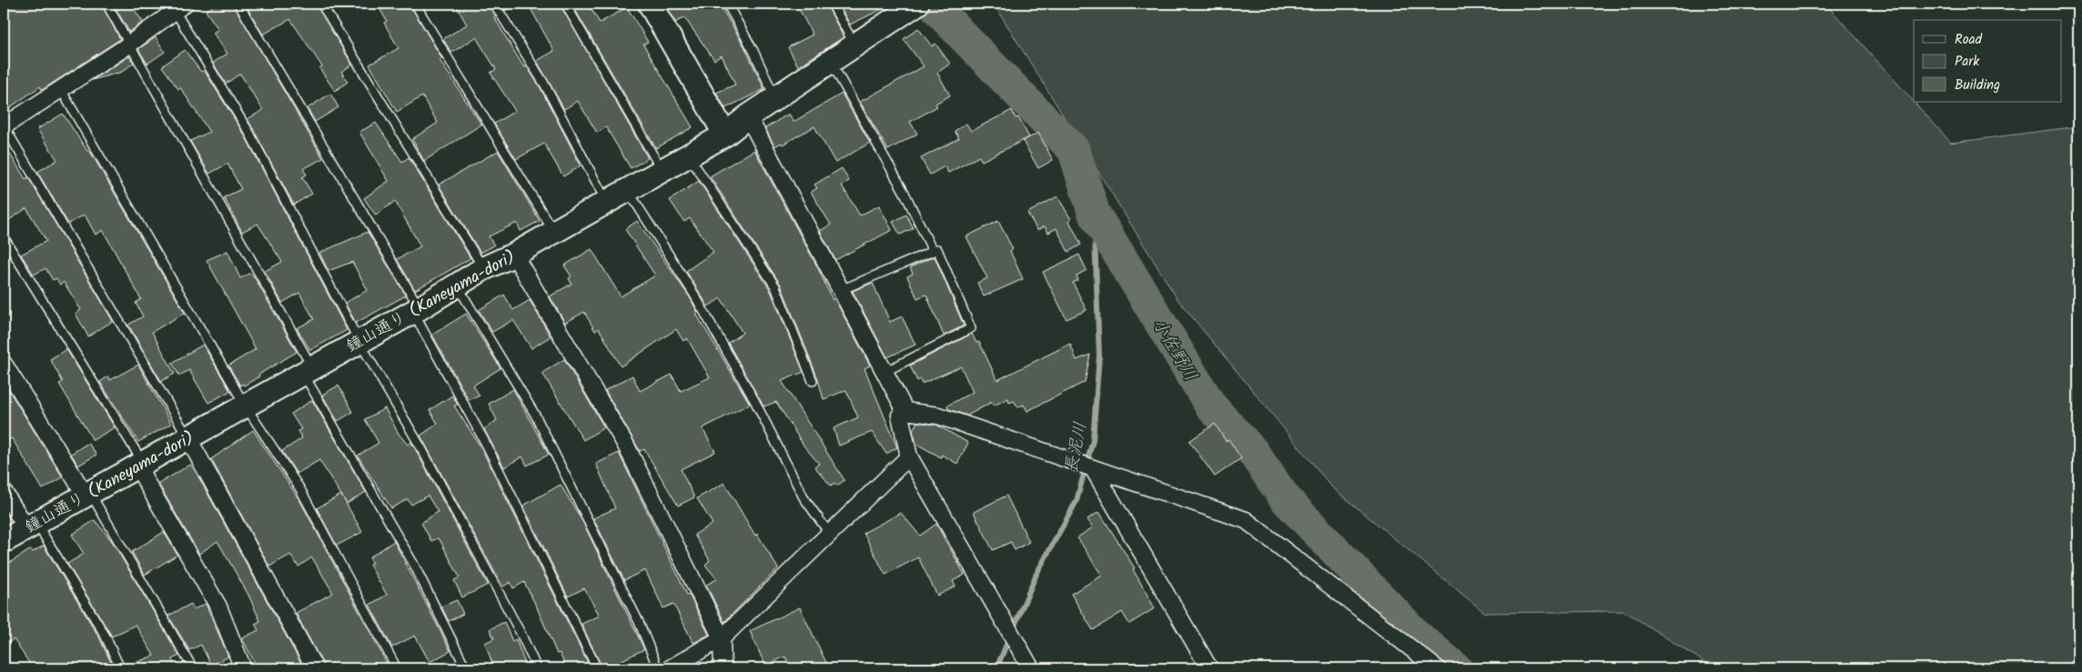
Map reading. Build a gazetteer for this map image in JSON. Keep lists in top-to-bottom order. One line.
{"streets":{"main road":["鐘山通り (Kaneyama-dori)"]},"water":["小佐野川","長泥川"],"legend":["Road","Park","Building"]}
